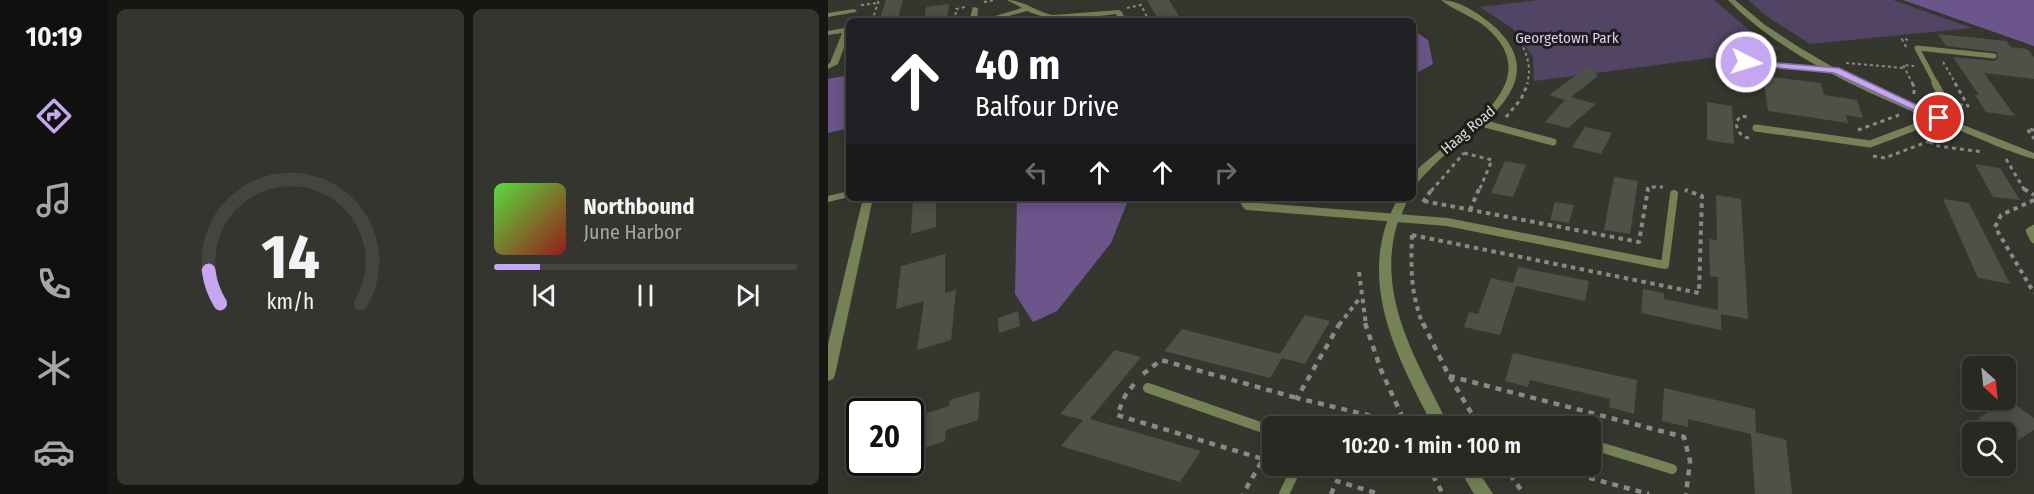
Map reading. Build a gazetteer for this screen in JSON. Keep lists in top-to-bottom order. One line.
{"streets":{"street":["Haag Road"]},"parks":["Georgetown Park"],"north":"bottom right","page":{"tabs":"10:19","turn":["40 m","Balfour Drive"],"song":["Northbound","June Harbor"],"limit":"20","trip":"10:20 · 1 min · 100 m","gauge":["14","km/h"]}}
